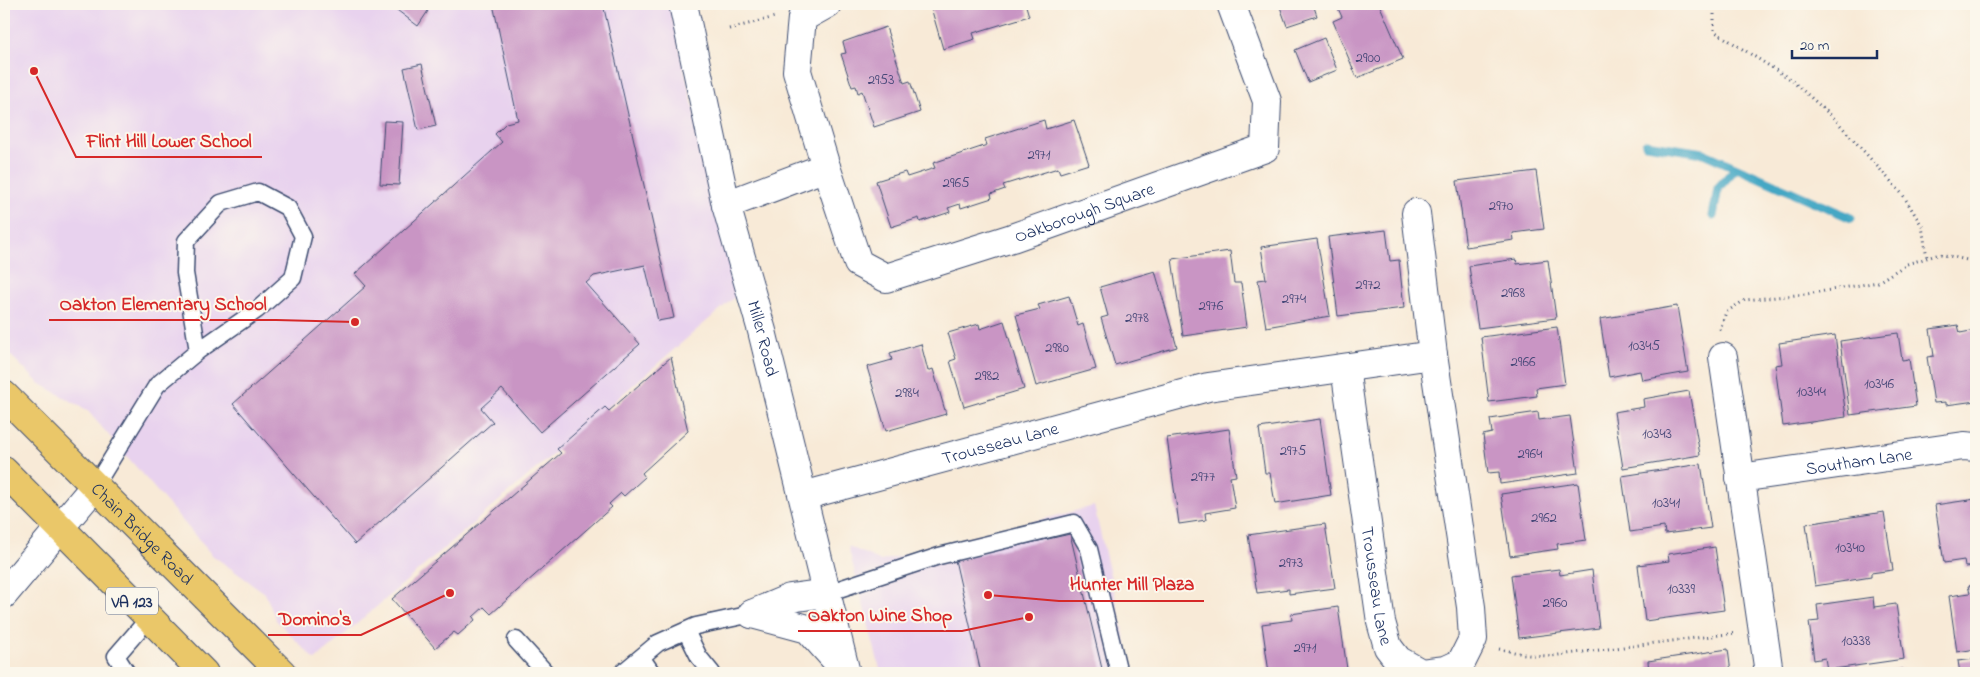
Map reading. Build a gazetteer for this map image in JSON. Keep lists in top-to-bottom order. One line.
{"streets":{"main road":["Chain Bridge Road","VA 123"],"street":["Oakborough Square","Miller Road","Trousseau Lane","Southam Lane"]},"crossings":[["Miller Road","Trousseau Lane"]],"places":["Flint Hill Lower School","Oakton Elementary School","Domino's","Hunter Mill Plaza","Oakton Wine Shop"],"house_numbers":["2900","2953","2971","2965","2970","2972","2968","2974","2976","2978","10345","2980","2966","2982","10346","10344","2984","10343","2975","2964","2977","10341","2962","10340","2973","10339","2960","10338","2971"],"scale_bar":"20 m"}
